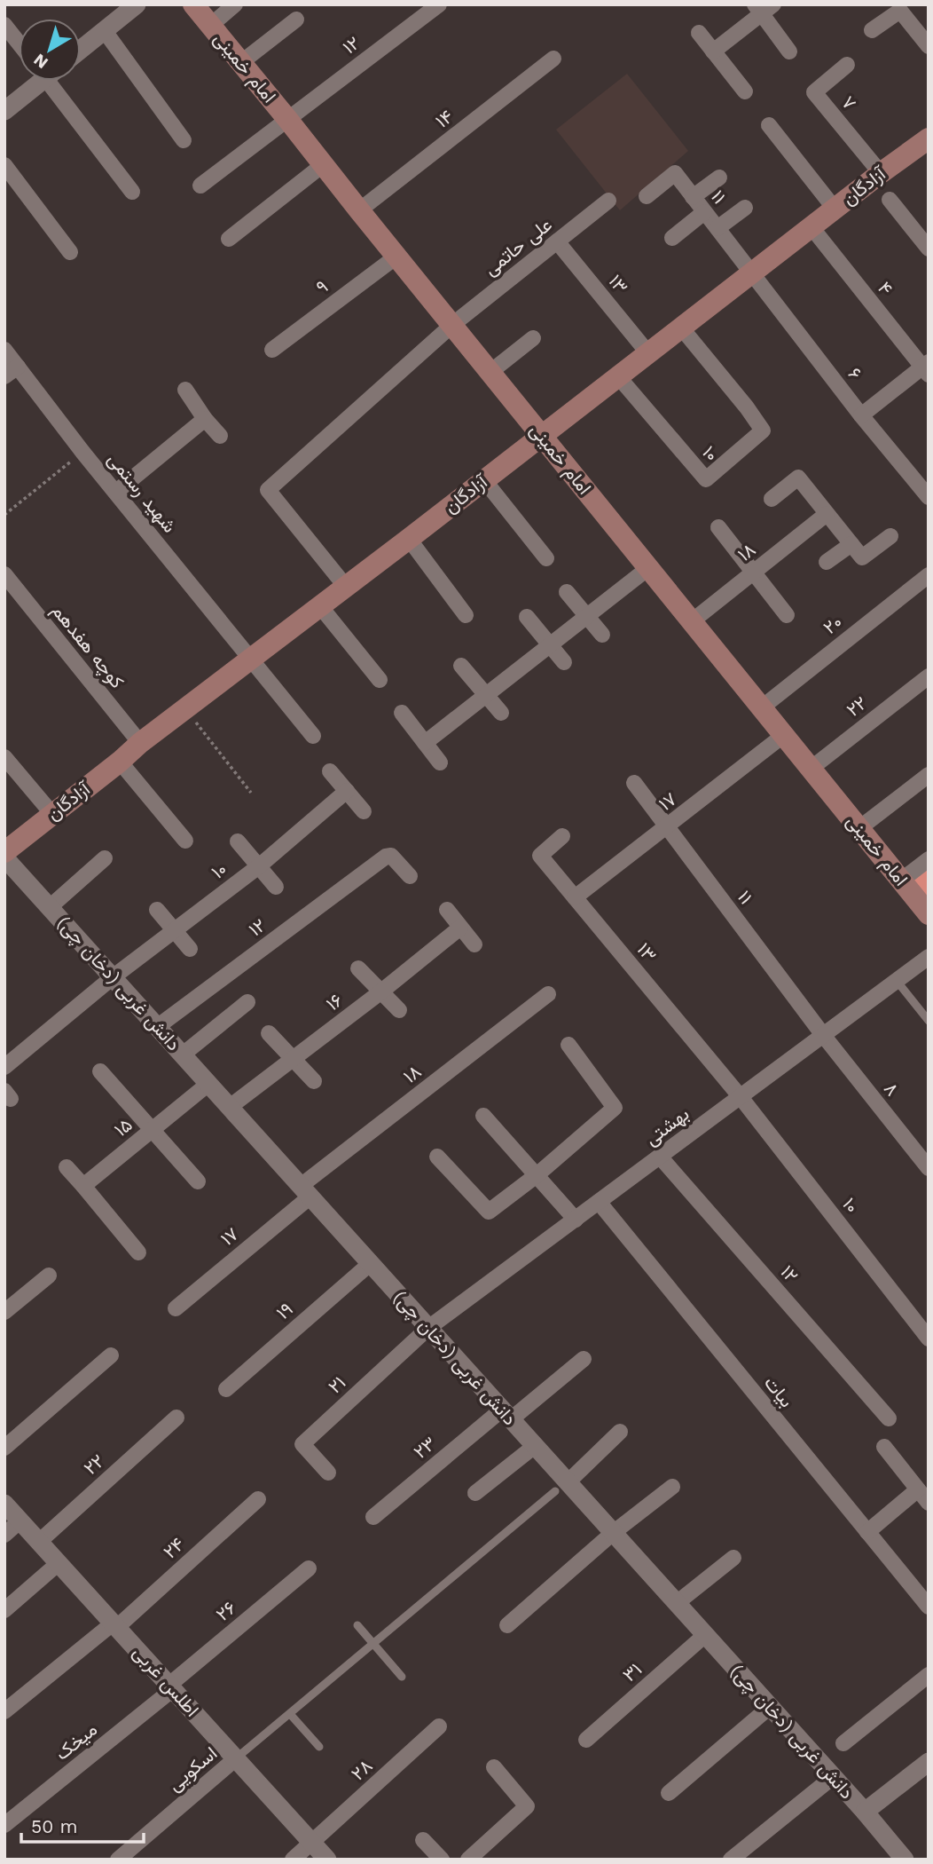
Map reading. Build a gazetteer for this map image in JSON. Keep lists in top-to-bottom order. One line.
{"streets":{"main road":["امام خمینی","آزادگان"],"street":["۱۲","۷","۱۴","۱۱","علی حاتمی","۱۳","۹","۴","۶","۱۰","شهید رستمی","۱۸","۲۰","کوچه هفدهم","۲۲","۱۷","دانش غربی (دخان چی)","۱۶","۸","بهشتی","۱۵","۱۹","۲۱","بیات","۲۳","۲۴","۲۶","۳۱","اطلس غربی","میخک","اسکویی","۲۸"]},"crossings":[["۱۲","امام خمینی"],["۱۲","دانش غربی (دخان چی)"],["۱۲","بهشتی"],["امام خمینی","۱۴"],["امام خمینی","آزادگان"],["امام خمینی","علی حاتمی"],["امام خمینی","۹"],["امام خمینی","۱۸"],["امام خمینی","۲۰"],["امام خمینی","۲۲"],["امام خمینی","۱۷"],["۷","آزادگان"],["آزادگان","۱۱"],["آزادگان","علی حاتمی"],["آزادگان","۱۳"],["آزادگان","۴"],["آزادگان","۶"],["آزادگان","۱۰"],["آزادگان","شهید رستمی"],["آزادگان","کوچه هفدهم"],["۱۱","۶"],["۱۱","۱۷"],["۱۱","۸"],["۱۱","بهشتی"],["علی حاتمی","۱۳"],["۱۳","۱۰"],["۱۳","۱۷"],["۱۳","بهشتی"],["۱۰","دانش غربی (دخان چی)"],["۱۰","بهشتی"],["۱۸","۱۷"],["۱۸","دانش غربی (دخان چی)"],["۲۲","اطلس غربی"],["۱۷","دانش غربی (دخان چی)"],["دانش غربی (دخان چی)","۱۶"],["دانش غربی (دخان چی)","بهشتی"],["دانش غربی (دخان چی)","۱۵"],["دانش غربی (دخان چی)","۱۹"],["دانش غربی (دخان چی)","۲۱"],["دانش غربی (دخان چی)","۲۳"],["دانش غربی (دخان چی)","۳۱"],["۸","بهشتی"],["بهشتی","۲۱"],["بهشتی","بیات"],["۲۴","اطلس غربی"],["۲۶","اطلس غربی"],["۲۶","میخک"],["اطلس غربی","میخک"],["اطلس غربی","اسکویی"],["اطلس غربی","۲۸"]],"scale_bar":"50 m","north":"bottom left"}
